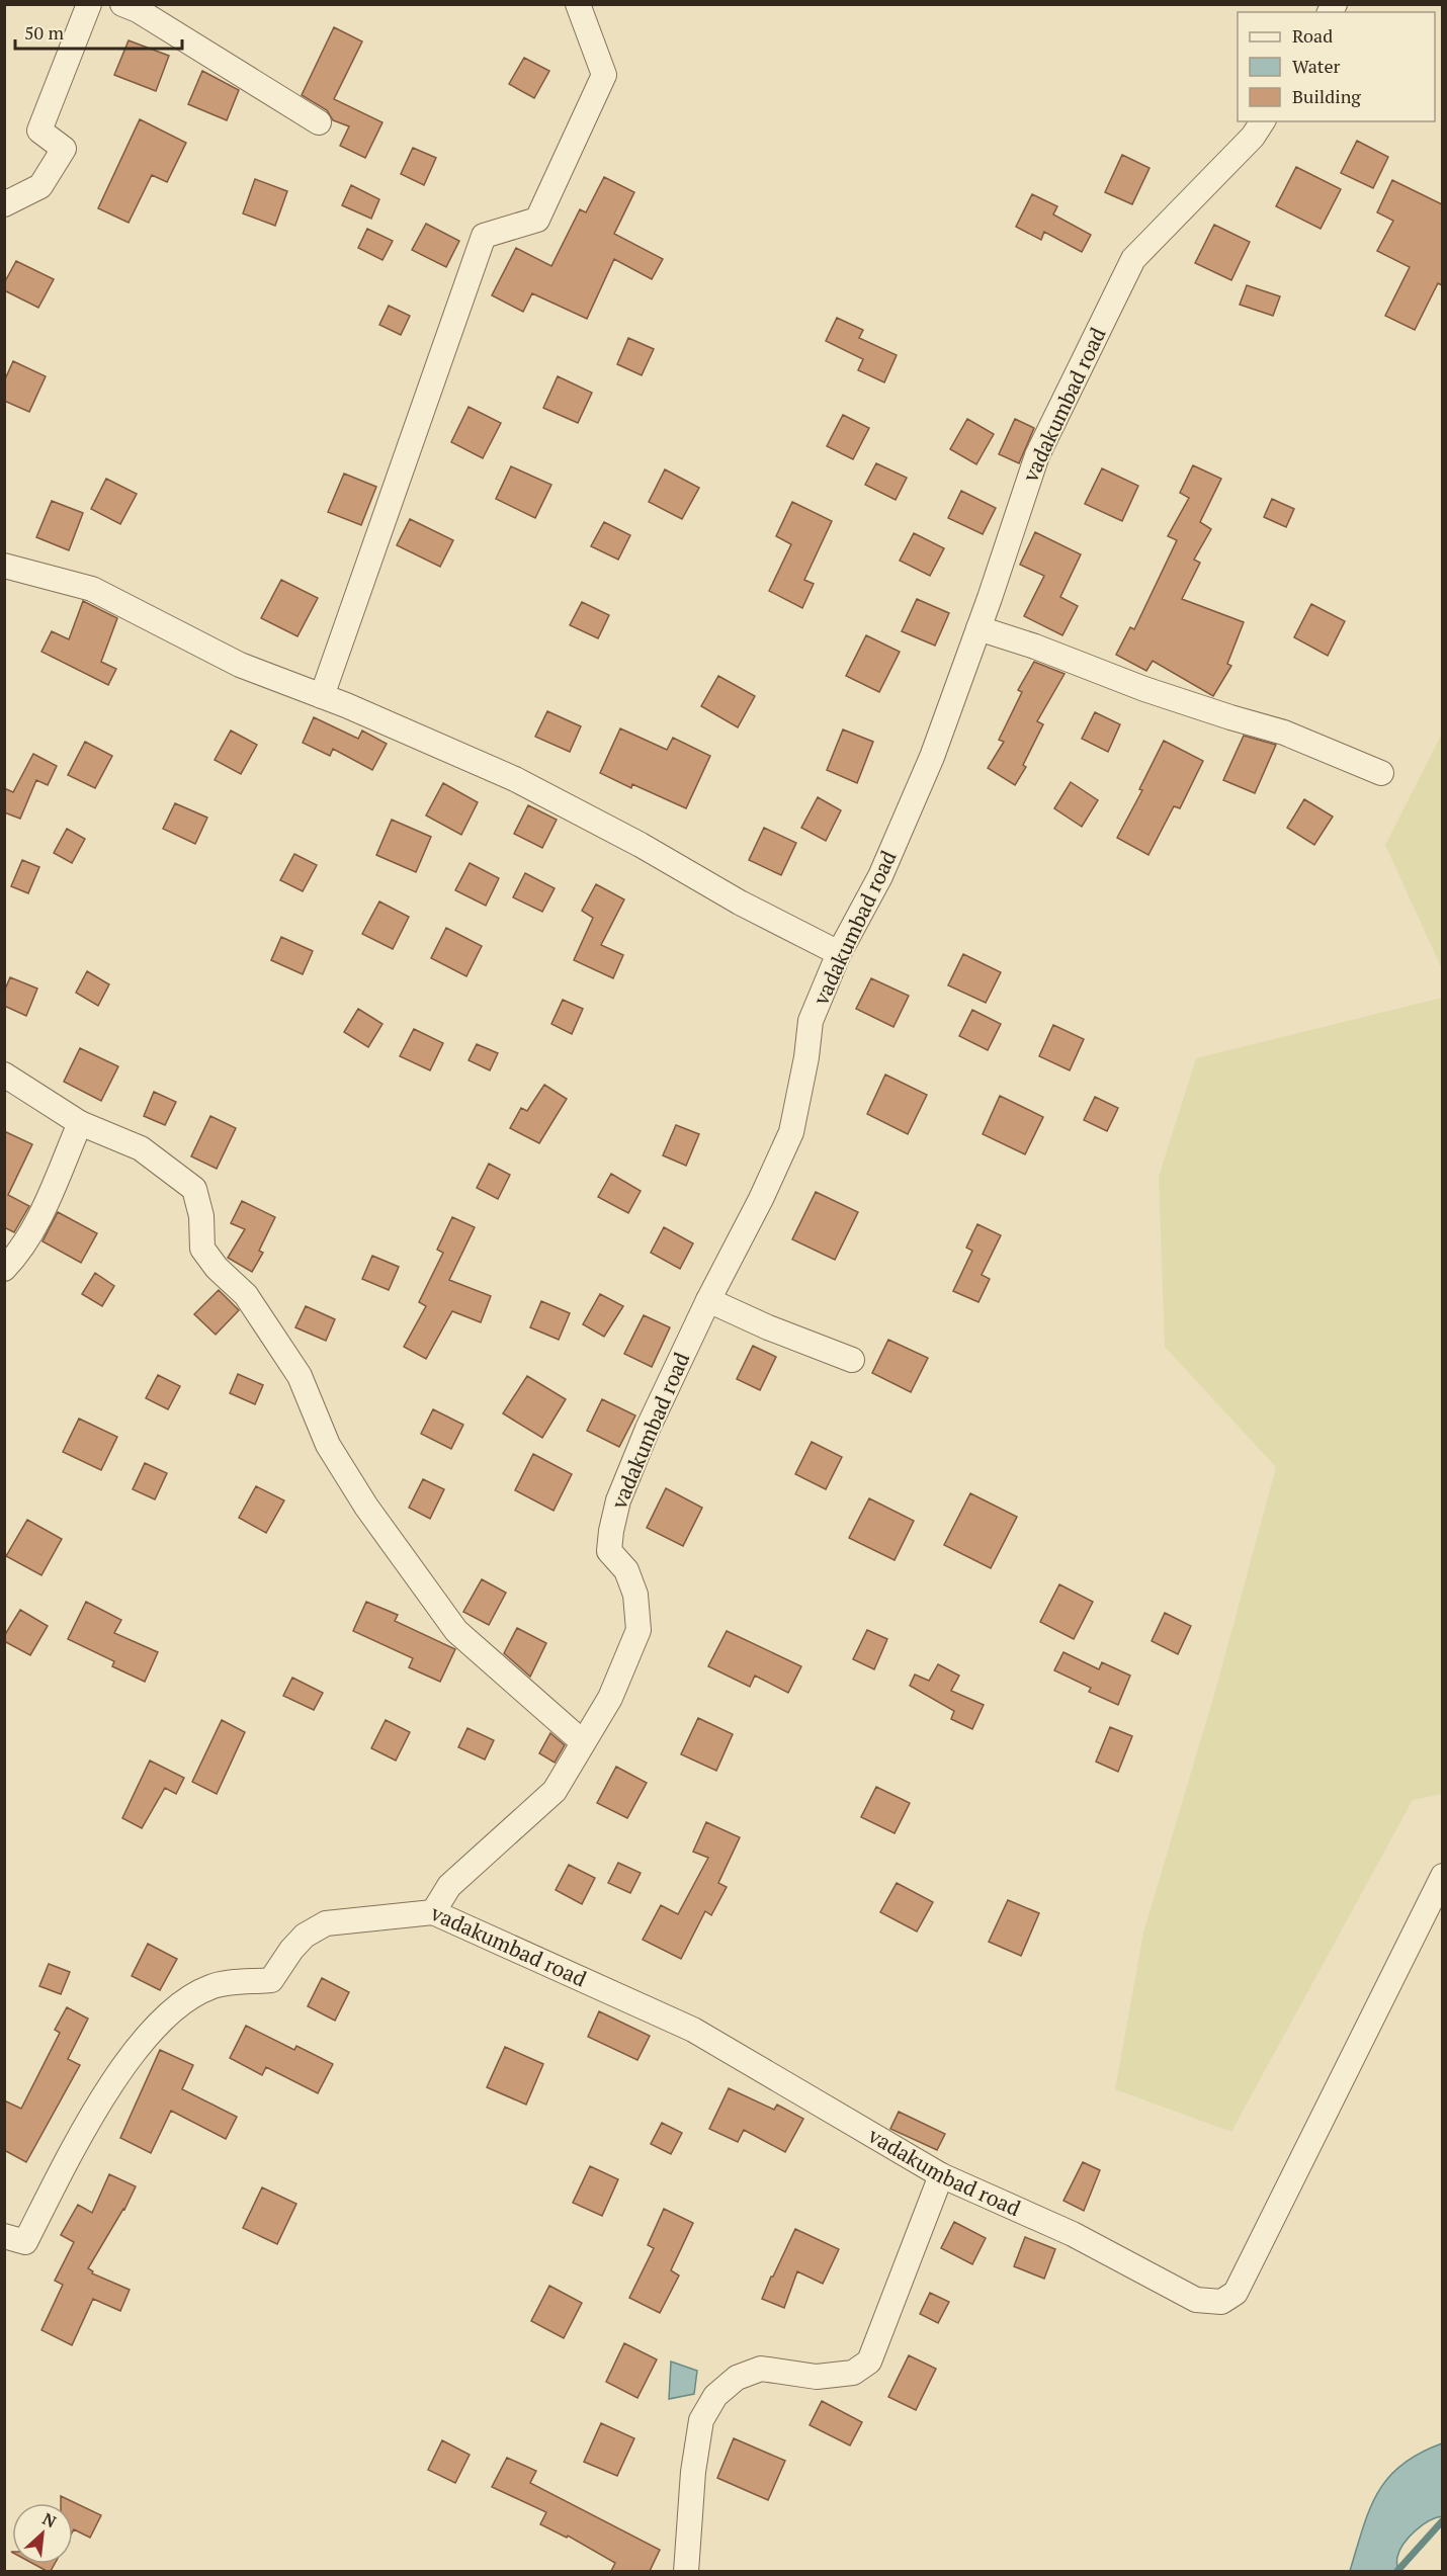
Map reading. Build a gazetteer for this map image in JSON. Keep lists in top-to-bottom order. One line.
{"streets":{"street":["vadakumbad road"]},"legend":["Road","Water","Building"],"scale_bar":"50 m","north":"top right"}
